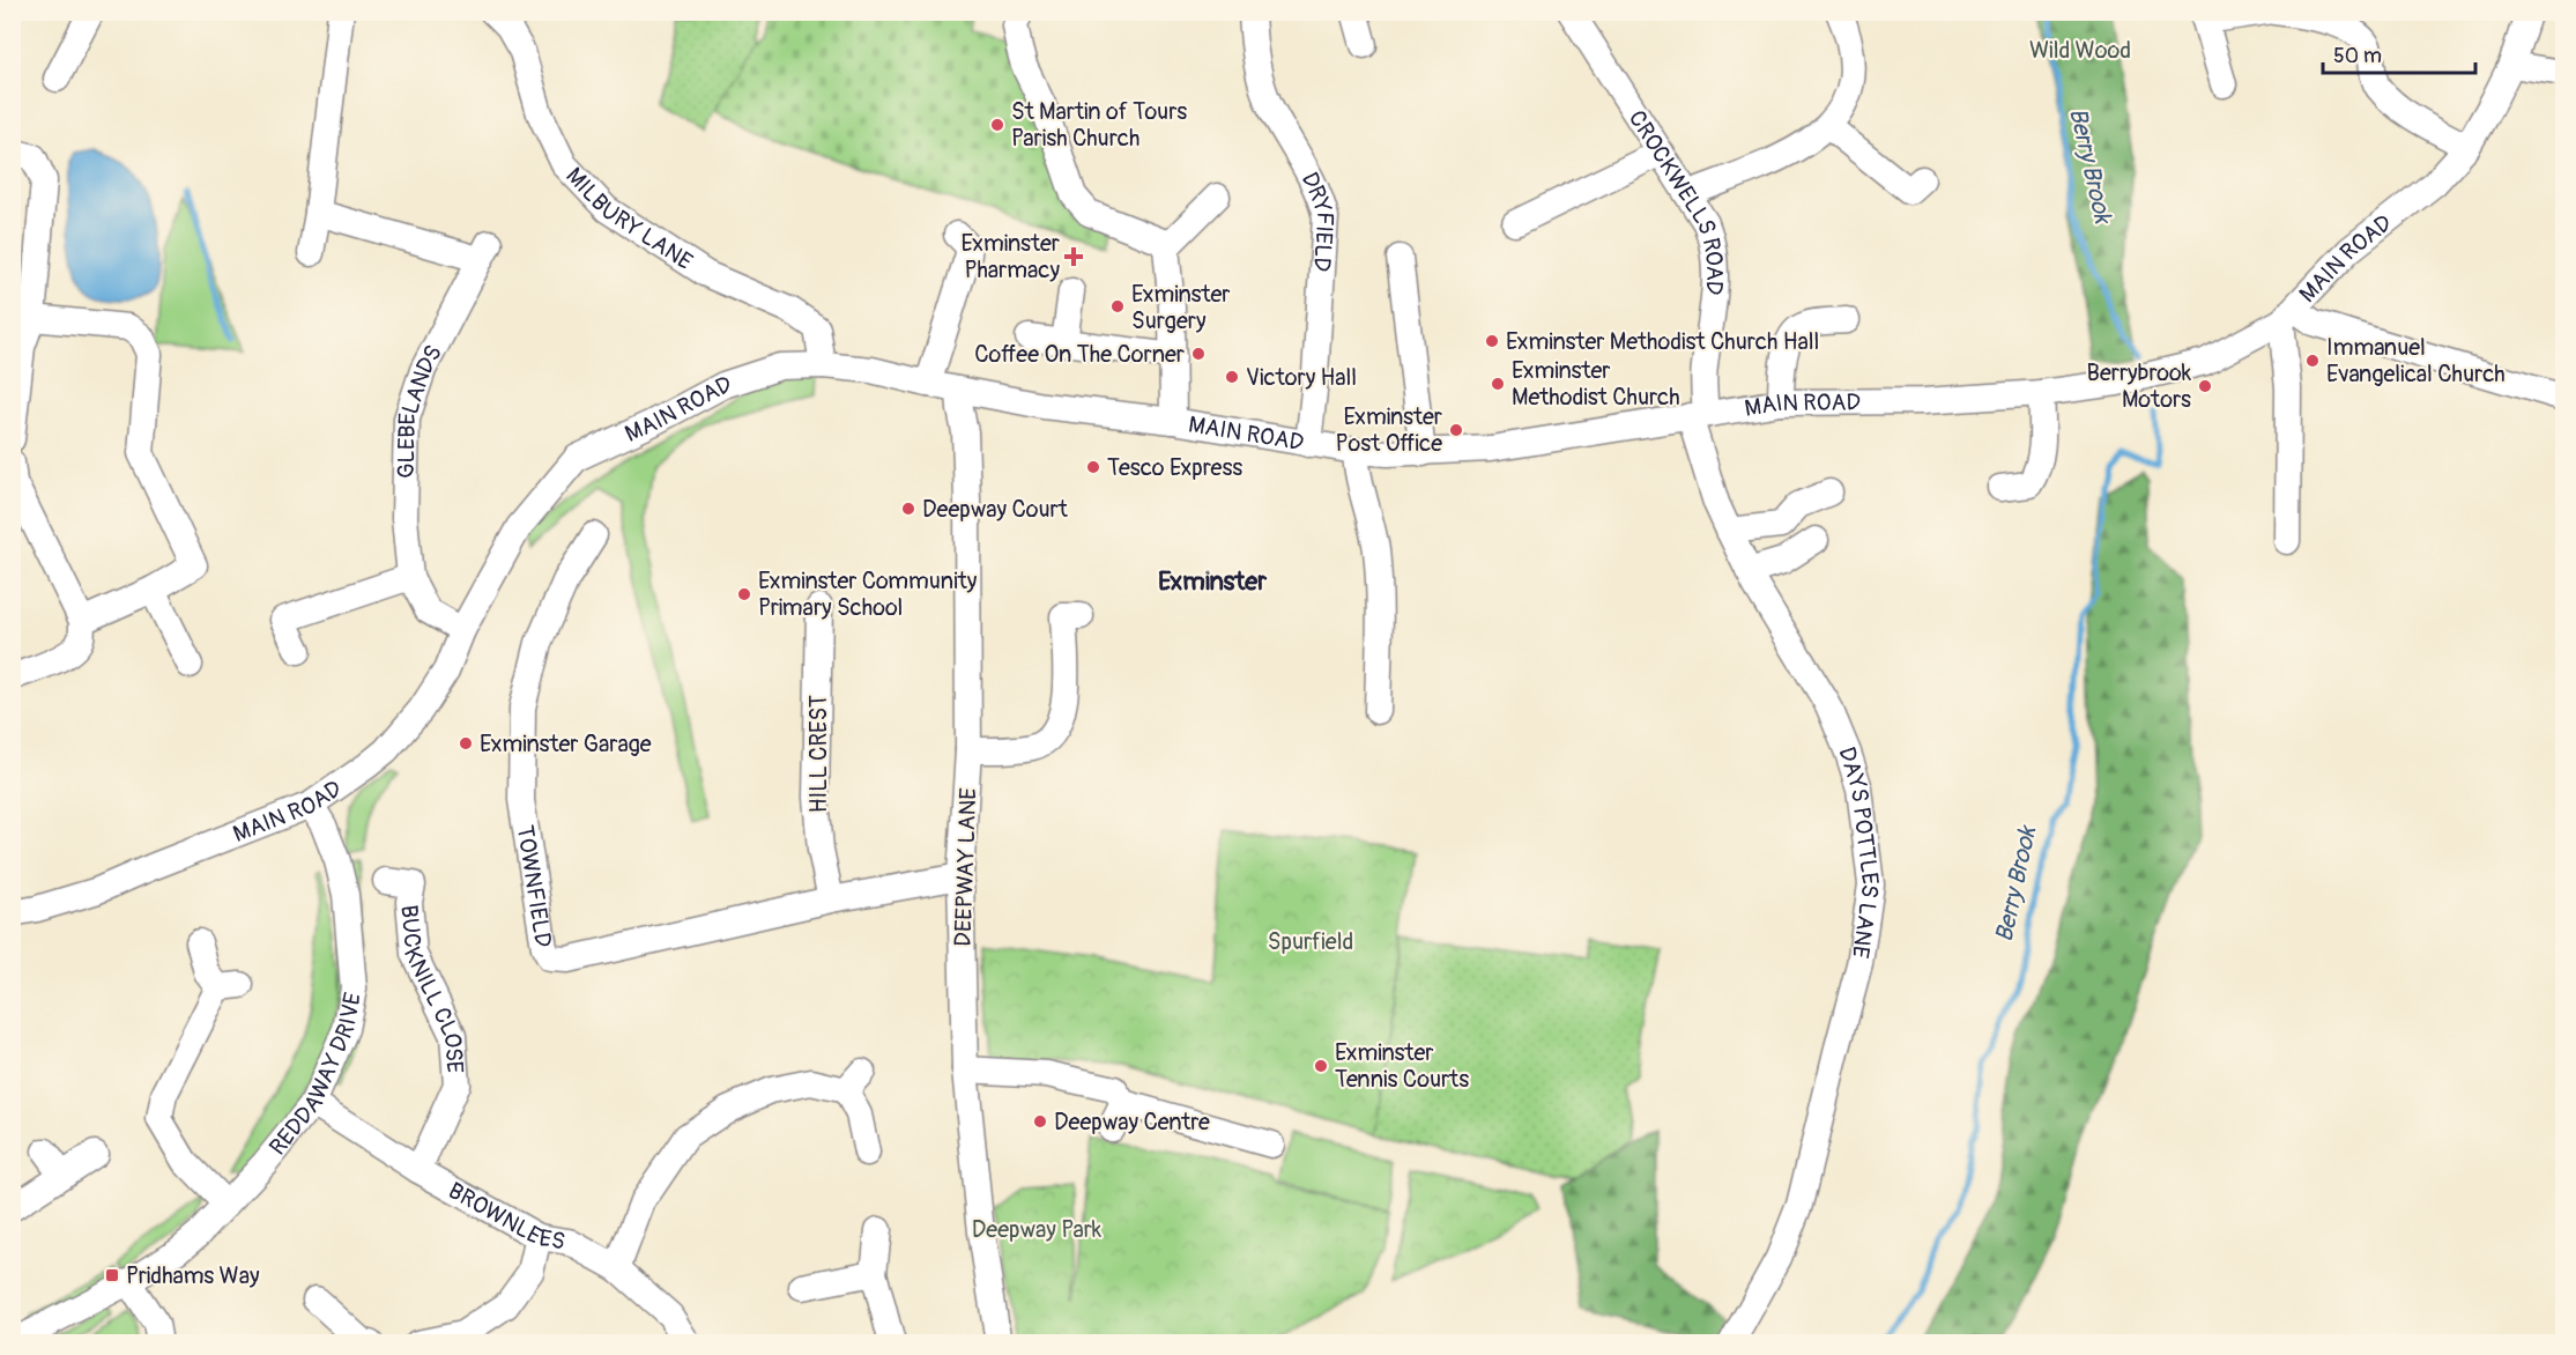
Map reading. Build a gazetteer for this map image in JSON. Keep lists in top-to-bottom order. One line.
{"streets":{"street":["CROCKWELLS ROAD","MILBURY LANE","DRYFIELD","MAIN ROAD","GLEBELANDS","HILL CREST","DAYS POTTLES LANE","DEEPWAY LANE","TOWNFIELD","BUCKNILL CLOSE","REDDAWAY DRIVE","BROWNLEES"]},"crossings":[["CROCKWELLS ROAD","MAIN ROAD"],["CROCKWELLS ROAD","DAYS POTTLES LANE"],["MILBURY LANE","MAIN ROAD"],["DRYFIELD","MAIN ROAD"],["MAIN ROAD","GLEBELANDS"],["MAIN ROAD","DAYS POTTLES LANE"],["MAIN ROAD","DEEPWAY LANE"],["MAIN ROAD","REDDAWAY DRIVE"],["HILL CREST","TOWNFIELD"],["DEEPWAY LANE","TOWNFIELD"],["BUCKNILL CLOSE","BROWNLEES"],["REDDAWAY DRIVE","BROWNLEES"]],"districts":["Exminster"],"water":["Berry Brook"],"parks":["Wild Wood","Spurfield","Deepway Park"],"places":{"other":["St Martin of Tours Parish Church","Exminster Surgery","Exminster Methodist Church Hall","Coffee On The Corner","Immanuel Evangelical Church","Victory Hall","Exminster Methodist Church","Berrybrook Motors","Exminster Post Office","Tesco Express","Deepway Court","Exminster Community Primary School","Exminster Garage","Exminster Tennis Courts","Deepway Centre"],"health":["Exminster Pharmacy"],"transit":["Pridhams Way"]},"scale_bar":"50 m"}
